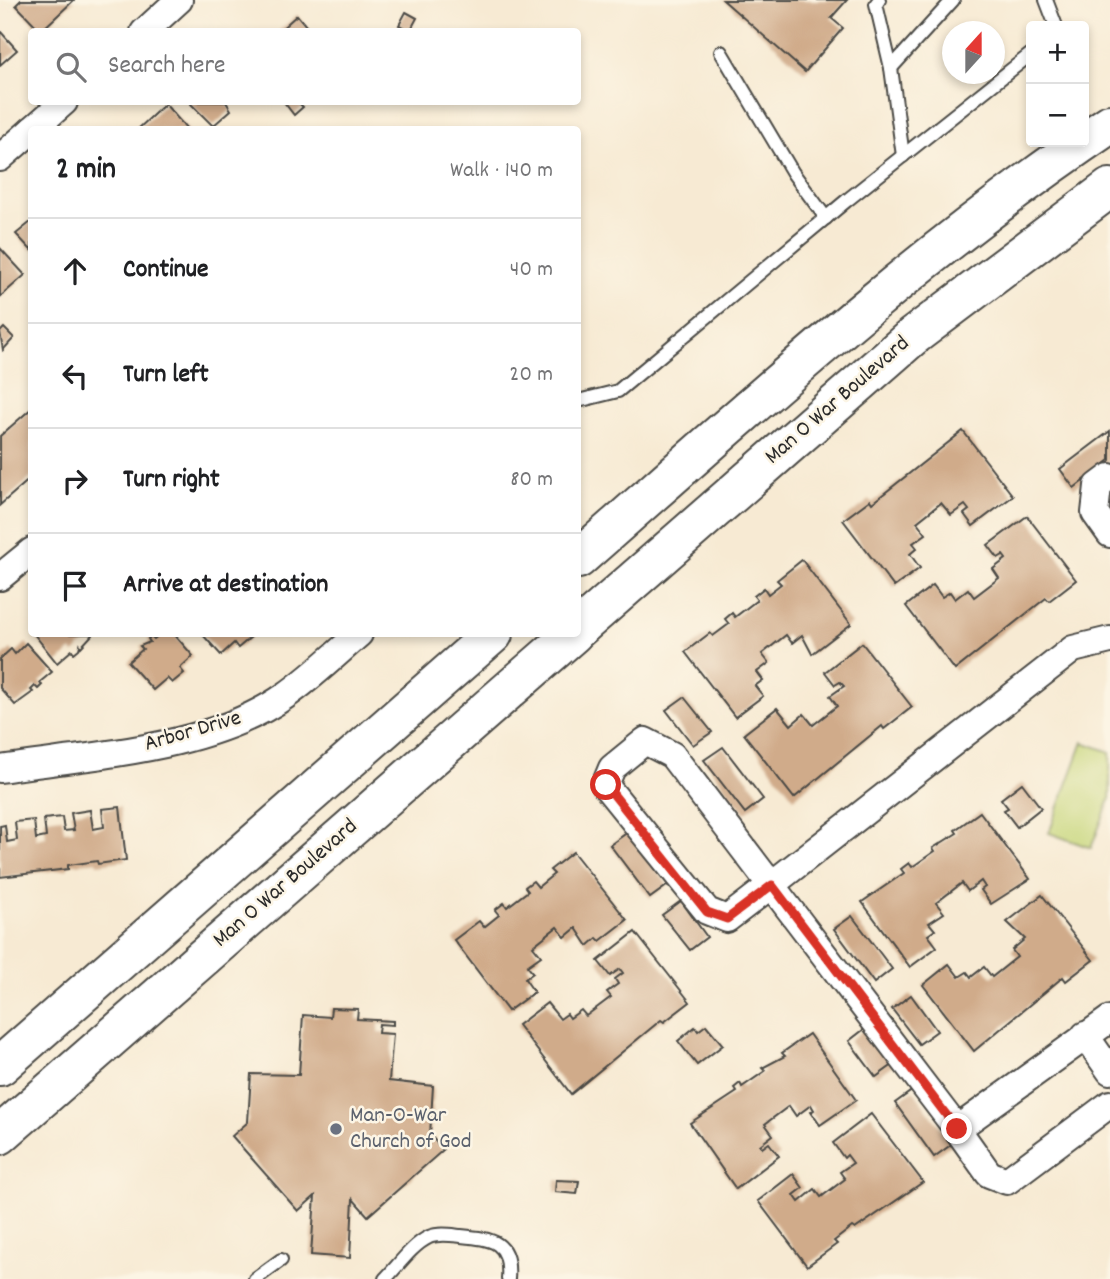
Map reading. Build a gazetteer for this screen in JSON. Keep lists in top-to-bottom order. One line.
{"streets":{"main road":["Man O War Boulevard"],"street":["Arbor Drive"]},"places":["Man-O-War Church of God"],"north":"top","page":{"map_buttons":["+","−"],"search":"Search here","heading":["2 min","Walk · 140 m"],"list":[["Continue","40 m"],["Turn left","20 m"],["Turn right","80 m"],"Arrive at destination"]}}
